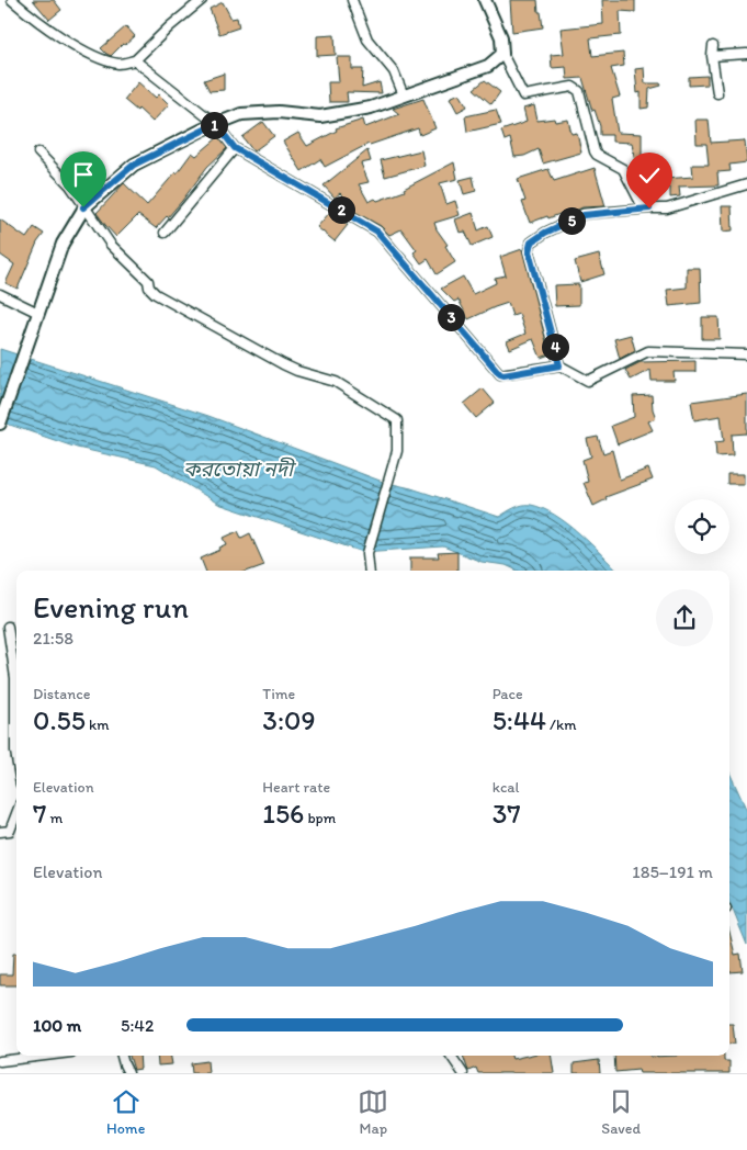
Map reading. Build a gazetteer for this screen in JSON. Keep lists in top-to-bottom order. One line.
{"water":["করতোয়া নদী"],"page":{"pins":["1","2","5","3","4"],"heading":["Evening run","21:58"],"stats":[["Distance","0.55 km"],["Time","3:09"],["Pace","5:44 /km"],["Elevation","7 m"],["Heart rate","156 bpm"],["kcal","37"]],"chart":["Elevation","185–191 m"],"list":[{"name":"100 m","note":"5:42"}],"tabs":["Home","Map","Saved"]}}
